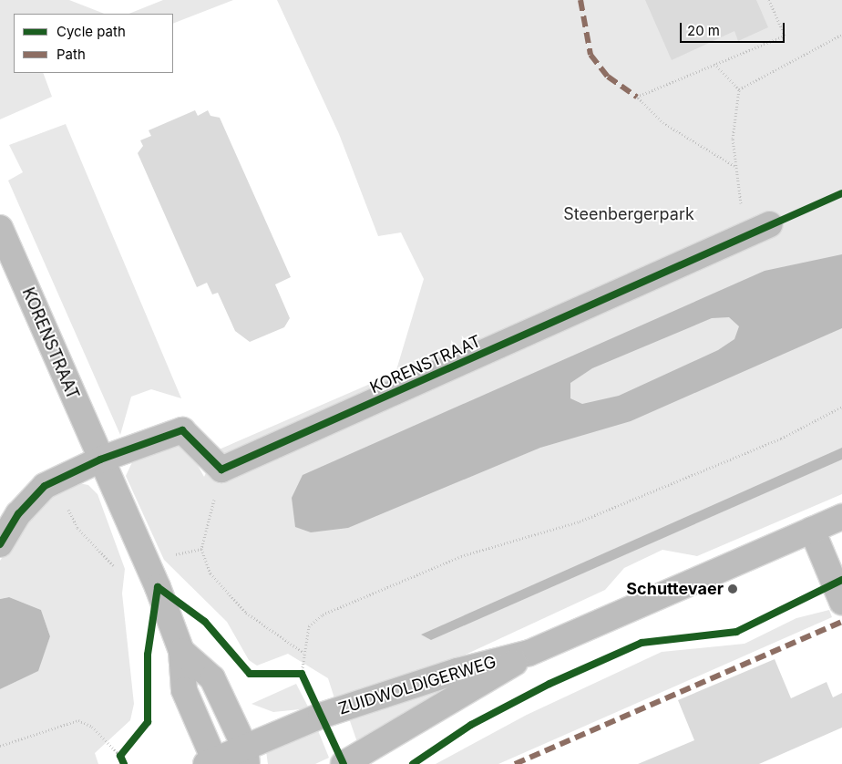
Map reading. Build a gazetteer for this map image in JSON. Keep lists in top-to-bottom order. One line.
{"streets":{"street":["KORENSTRAAT","ZUIDWOLDIGERWEG"]},"crossings":[["KORENSTRAAT","ZUIDWOLDIGERWEG"]],"parks":["Steenbergerpark"],"places":["Schuttevaer"],"legend":["Cycle path","Path"],"scale_bar":"20 m"}
